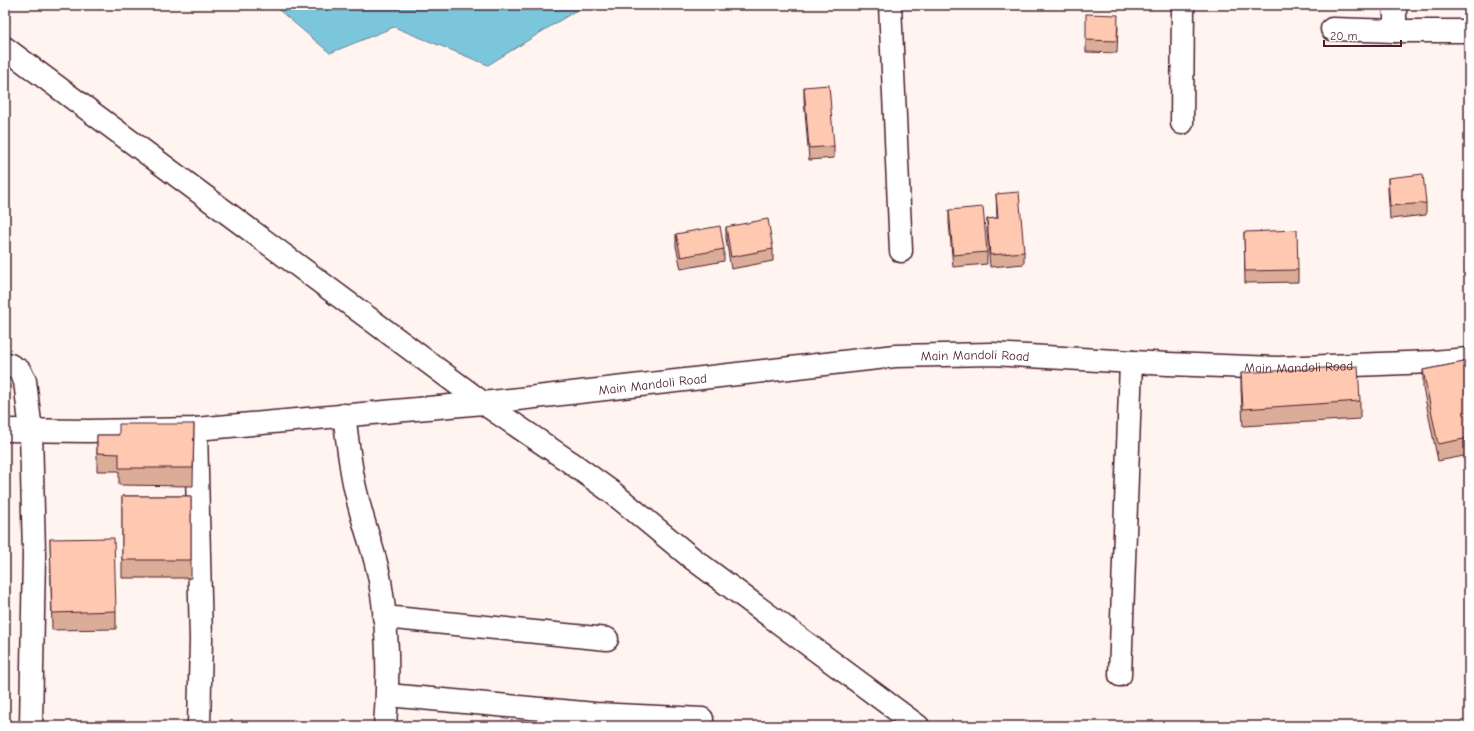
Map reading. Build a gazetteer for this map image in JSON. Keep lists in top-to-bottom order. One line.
{"streets":{"street":["Main Mandoli Road"]},"scale_bar":"20 m"}
